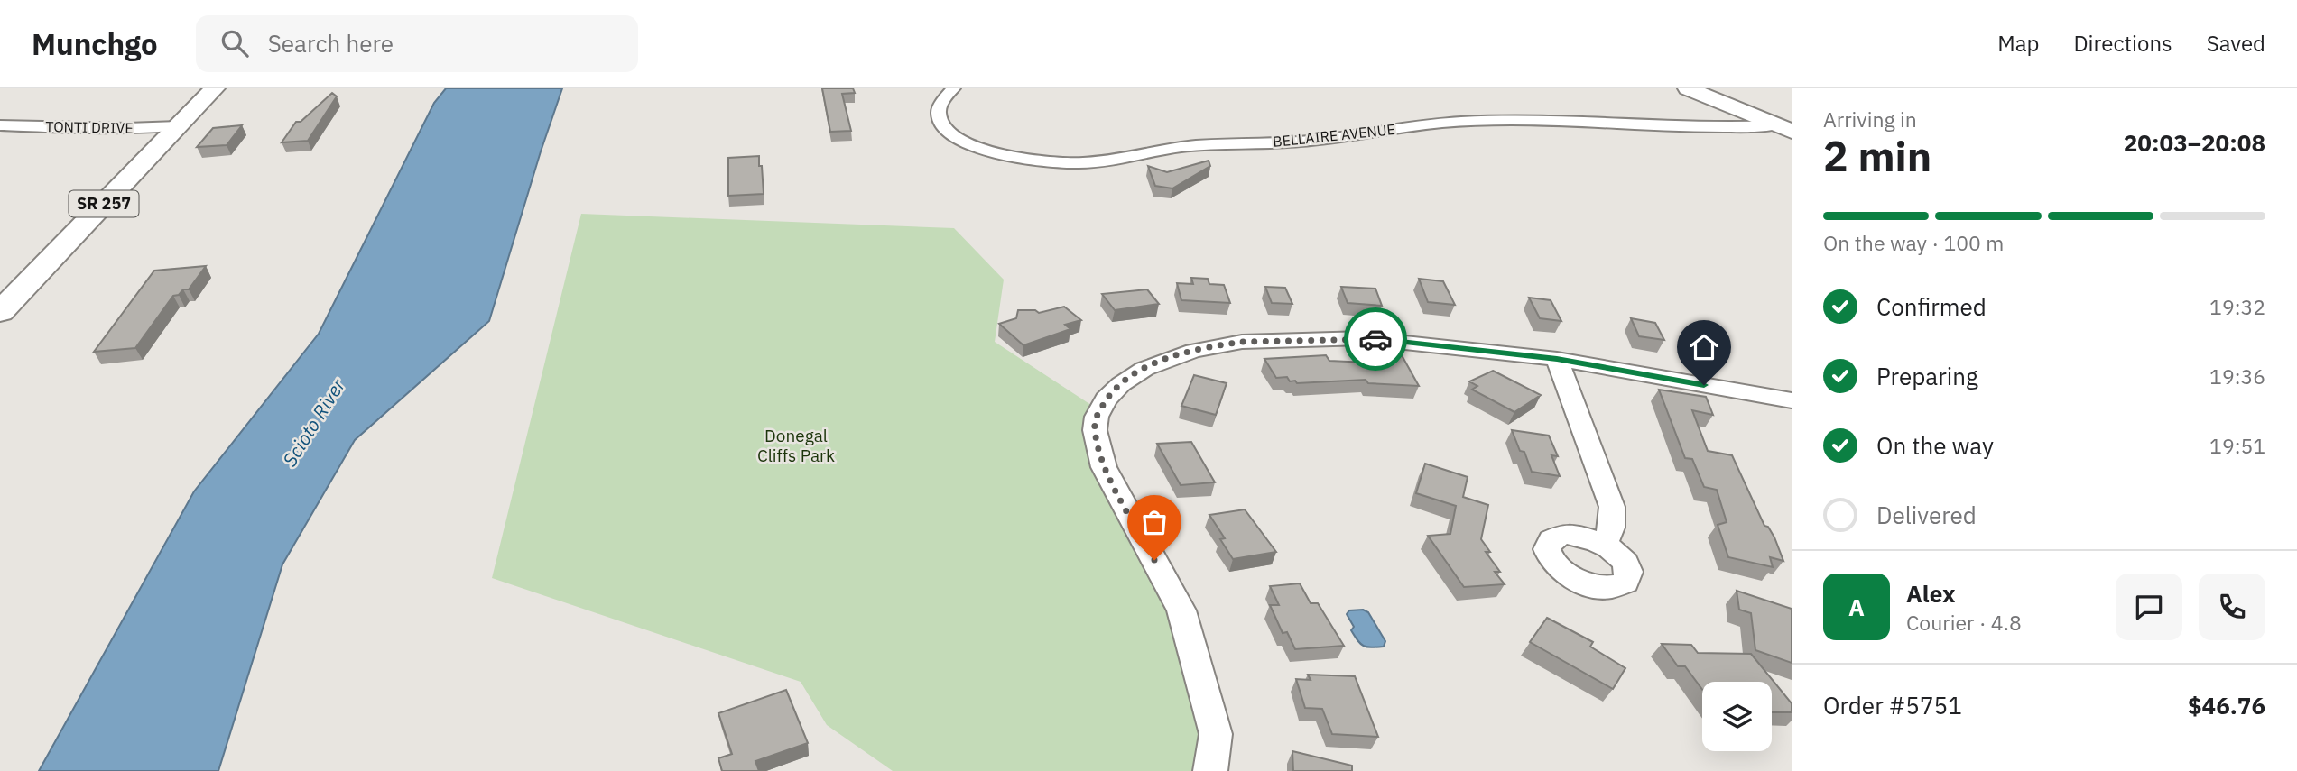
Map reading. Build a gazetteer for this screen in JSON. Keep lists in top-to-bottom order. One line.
{"streets":{"main road":["SR 257"],"street":["TONTI DRIVE","BELLAIRE AVENUE"]},"crossings":[["TONTI DRIVE","SR 257"]],"water":["Scioto River"],"parks":["Donegal Cliffs Park"],"page":{"header":"Munchgo","search":"Search here","nav":["Map","Directions","Saved"],"heading":["2 min","Arriving in","20:03–20:08"],"panel":["Alex","Courier · 4.8","Order #5751","$46.76"],"bar":"On the way · 100 m","list":[["Confirmed","19:32"],["Preparing","19:36"],["On the way","19:51"],"Delivered"],"round":"A"}}
